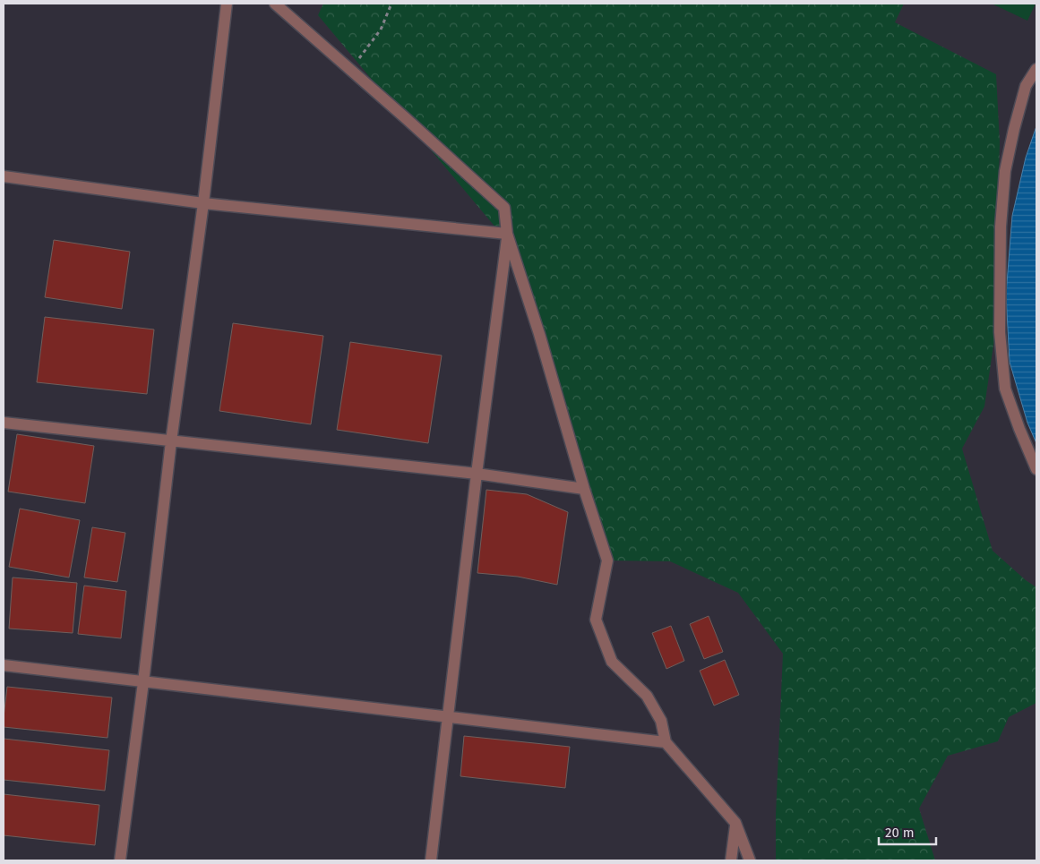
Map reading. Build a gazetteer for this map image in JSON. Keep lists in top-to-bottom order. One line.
{"scale_bar":"20 m"}
